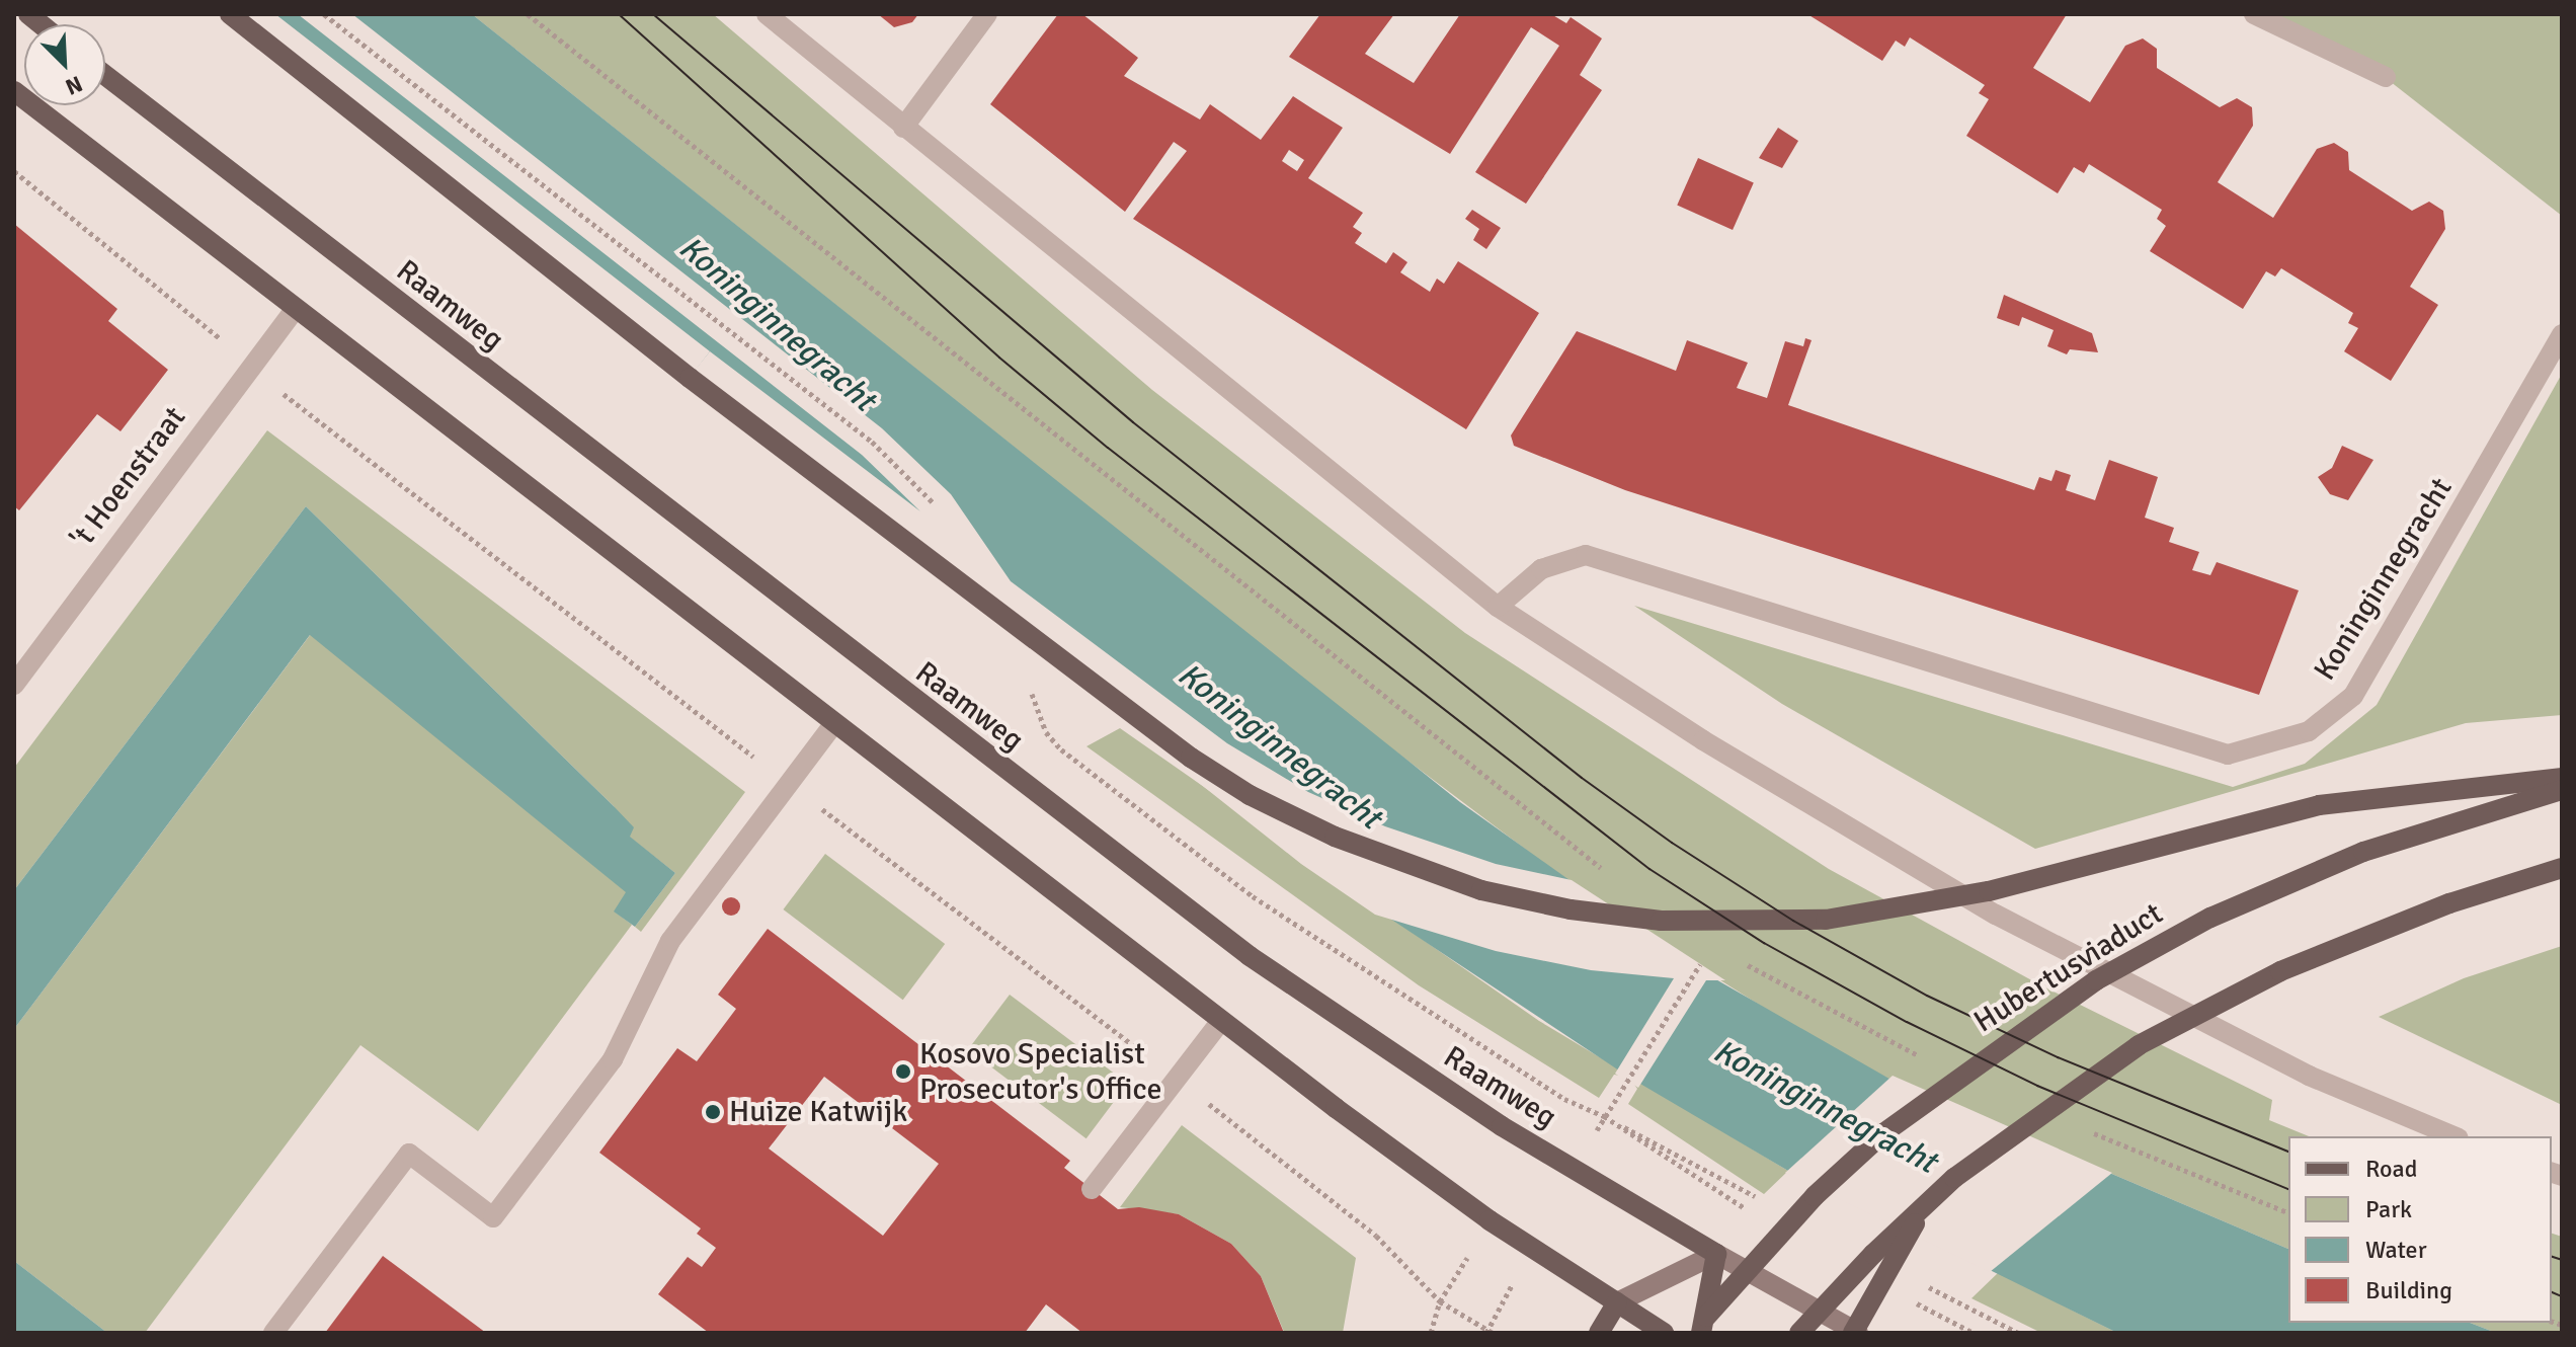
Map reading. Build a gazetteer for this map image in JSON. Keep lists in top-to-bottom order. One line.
{"streets":{"main road":["Raamweg","Hubertusviaduct"],"street":["'t Hoenstraat","Koninginnegracht"]},"water":["Koninginnegracht"],"places":["Kosovo Specialist Prosecutor's Office","Huize Katwijk"],"legend":["Road","Park","Water","Building"],"north":"bottom right"}
